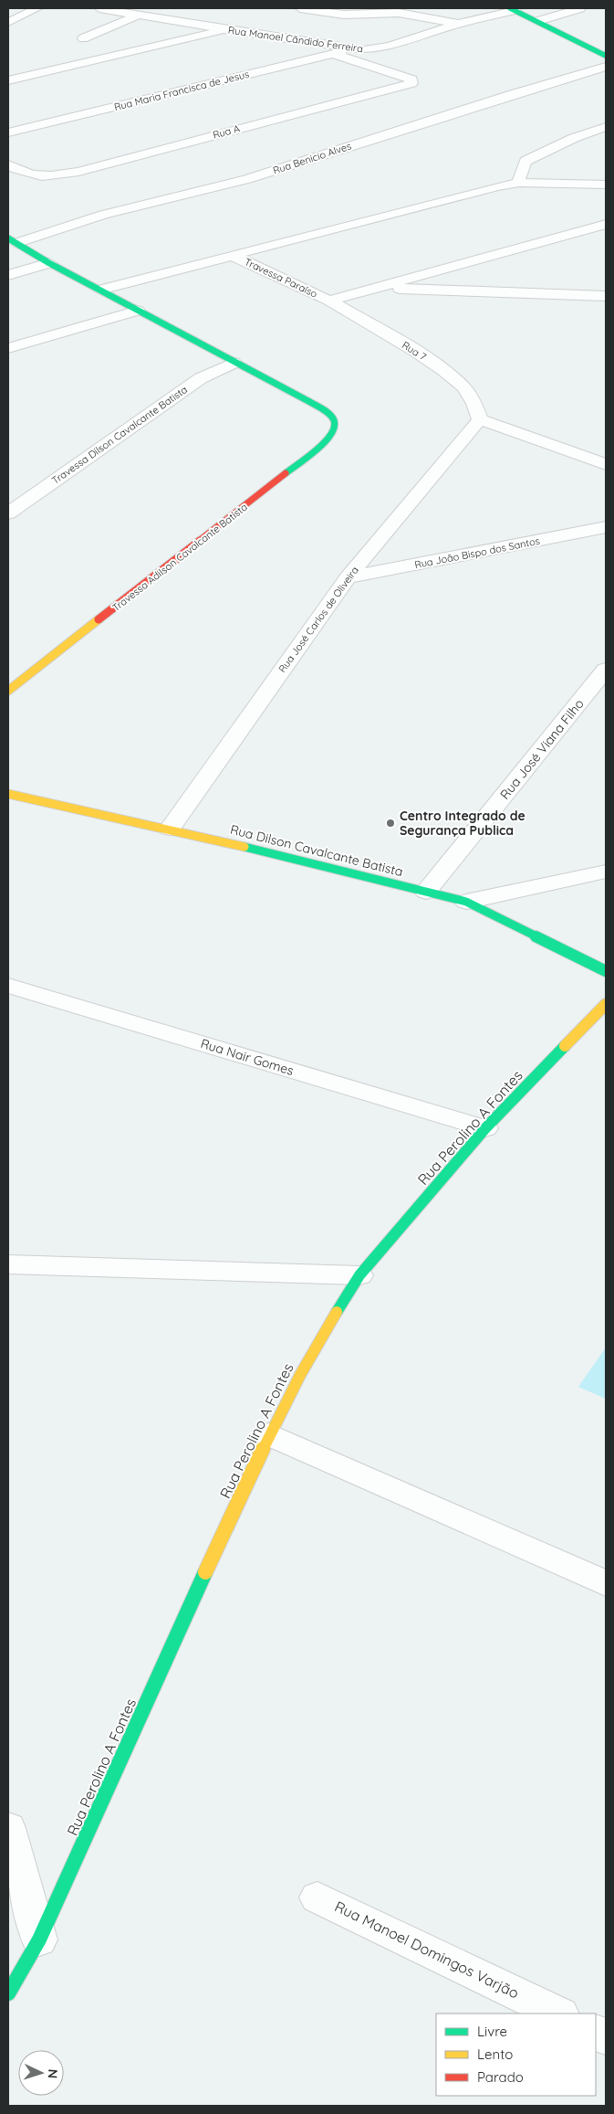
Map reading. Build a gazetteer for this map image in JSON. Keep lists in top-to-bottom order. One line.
{"streets":{"street":["Rua Manoel Cãndido Ferreira","Rua Maria Francisca de Jesus","Rua A","Rua Benicio Alves","Travessa Paraíso","Rua 7","Travessa Dilson Cavalcante Batista","Rua João Bispo dos Santos","Travessa Adilson Cavalcante Batista","Rua José Carlos de Oliveira","Rua José Viana Filho","Rua Dilson Cavalcante Batista","Rua Nair Gomes","Rua Perolino A Fontes","Rua Manoel Domingos Varjão"]},"crossings":[["Rua Manoel Cãndido Ferreira","Rua Maria Francisca de Jesus"],["Rua Maria Francisca de Jesus","Rua A"],["Travessa Paraíso","Rua 7"],["Rua 7","Rua José Carlos de Oliveira"],["Travessa Dilson Cavalcante Batista","Travessa Adilson Cavalcante Batista"],["Rua João Bispo dos Santos","Rua José Carlos de Oliveira"],["Rua José Carlos de Oliveira","Rua Dilson Cavalcante Batista"],["Rua José Viana Filho","Rua Dilson Cavalcante Batista"],["Rua Nair Gomes","Rua Perolino A Fontes"]],"places":["Centro Integrado de Segurança Publica"],"legend":["Livre","Lento","Parado"],"north":"right"}
